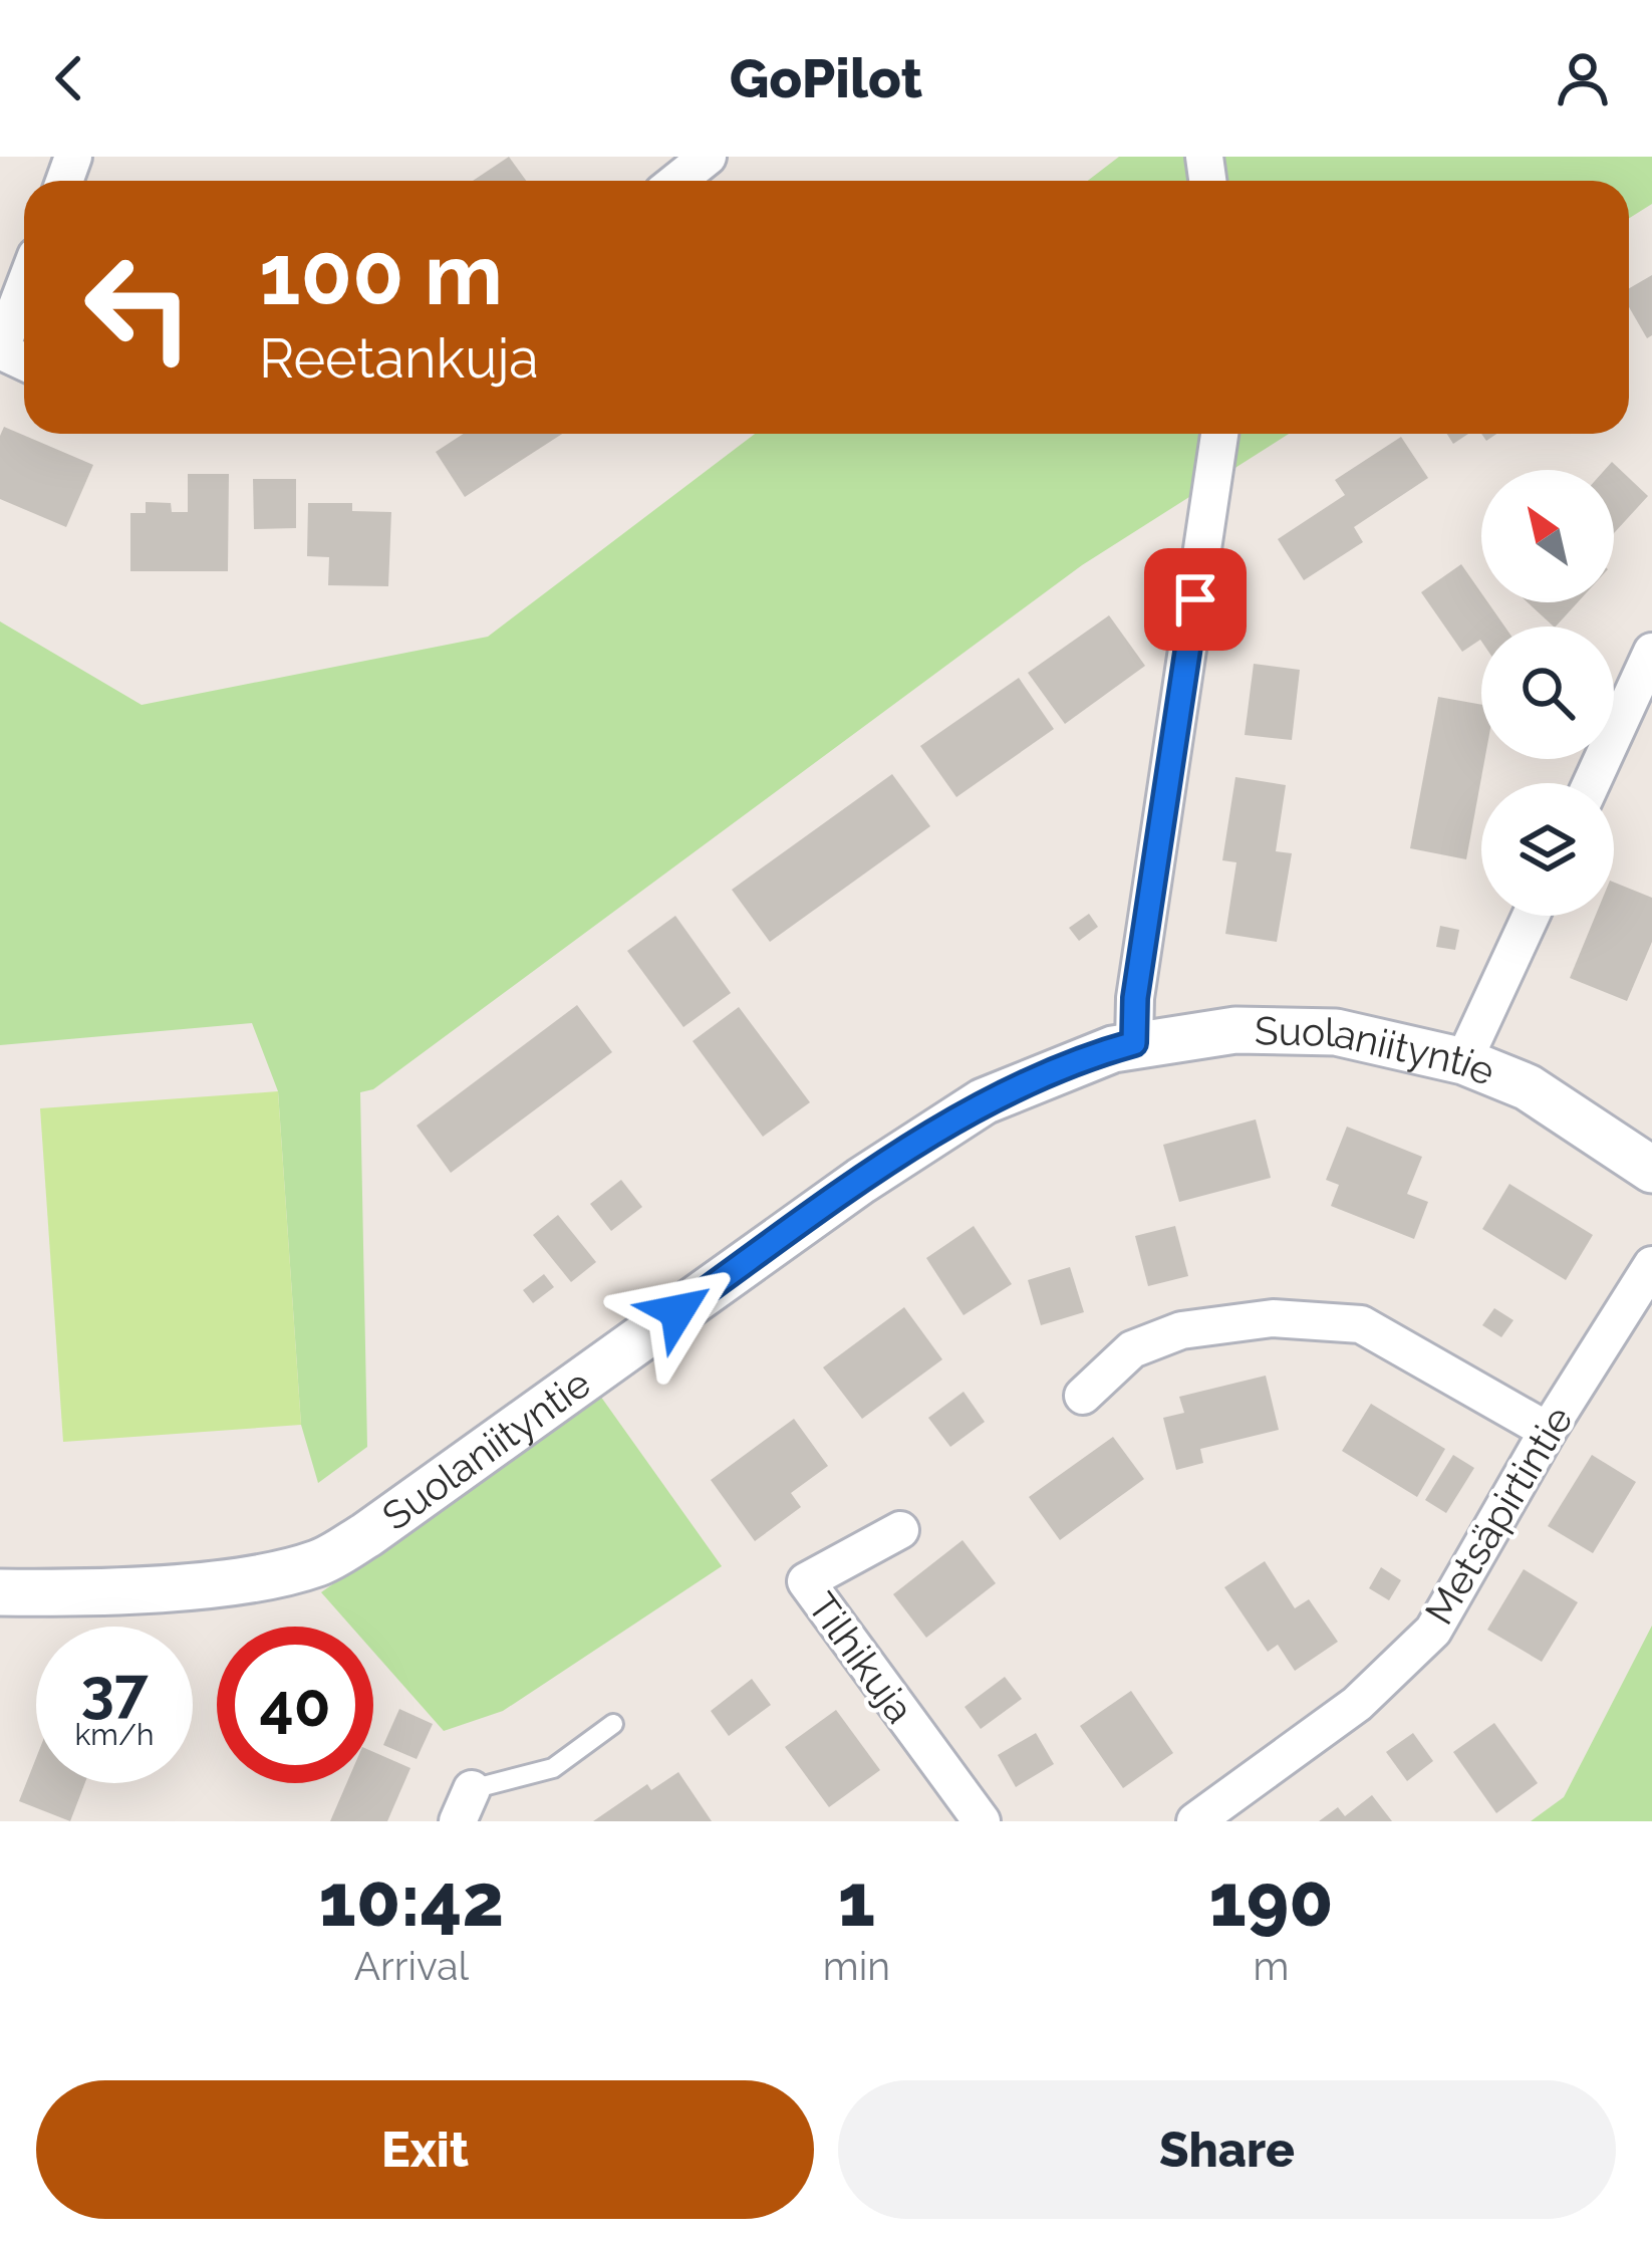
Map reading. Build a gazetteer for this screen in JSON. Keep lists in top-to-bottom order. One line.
{"streets":{"street":["Suolaniityntie","Metsäpirtintie","Tilhikuja"]},"north":"top left","page":{"header":"GoPilot","turn":["100 m","Reetankuja"],"speed":"37 km/h","limit":"40","eta":["10:42","Arrival","1","min","190","m"],"buttons":["Exit","Share"]}}
